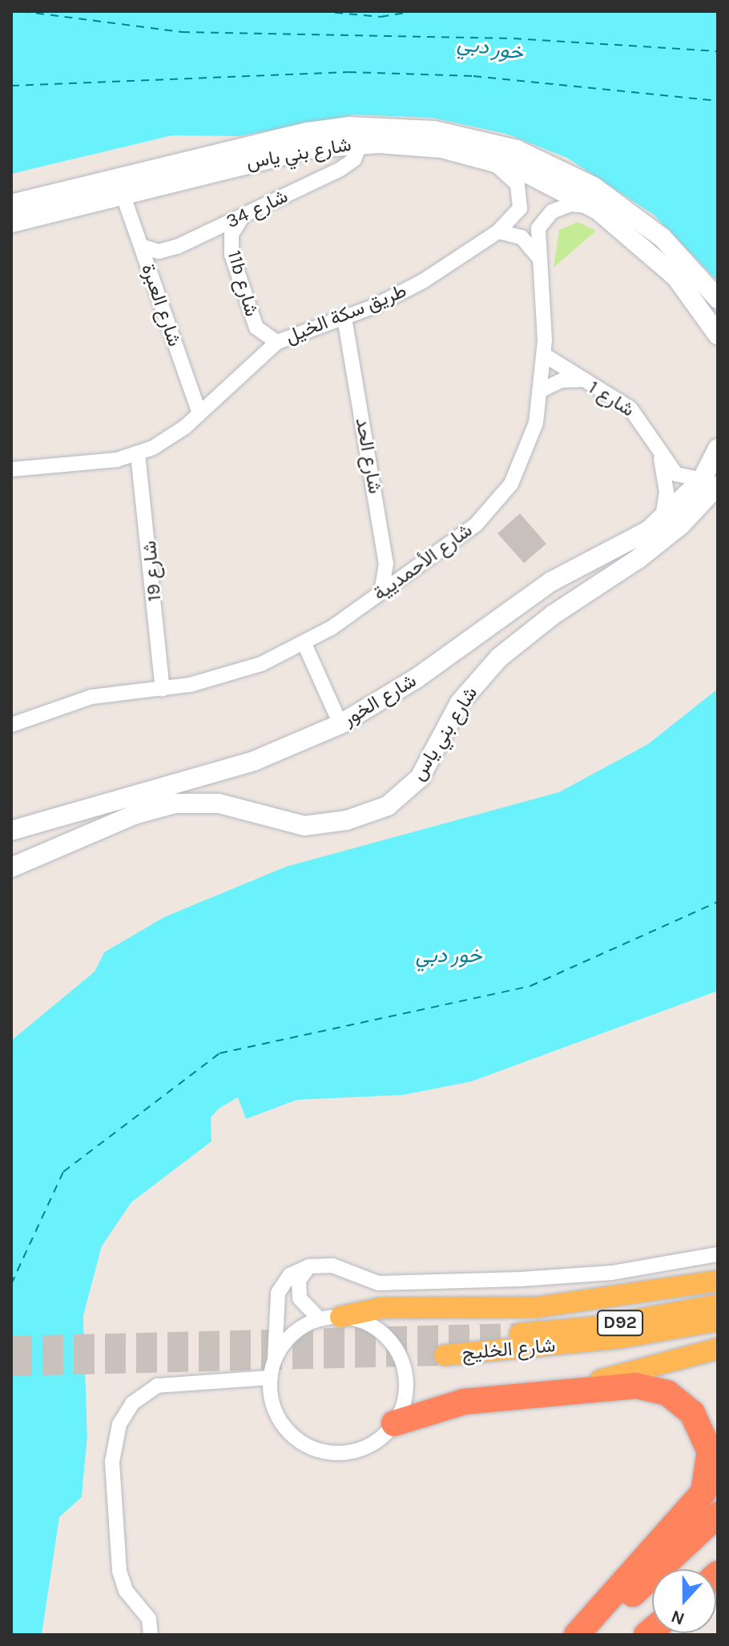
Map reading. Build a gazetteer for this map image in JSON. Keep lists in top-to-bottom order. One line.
{"streets":{"main road":["شارع بني ياس","شارع الخور","D92","شارع الخليج"],"street":["شارع 34","11b شارع","شارع العبرة","طريق سكة الخيل","شارع 1","شارع الحد","شارع الأحمديية","شارع 19"]},"crossings":[["شارع بني ياس","شارع 34"],["شارع بني ياس","شارع العبرة"],["شارع بني ياس","طريق سكة الخيل"],["شارع بني ياس","شارع 1"],["شارع بني ياس","شارع الأحمديية"],["شارع بني ياس","شارع الخور"],["شارع 34","11b شارع"],["شارع 34","شارع العبرة"],["11b شارع","طريق سكة الخيل"],["شارع العبرة","طريق سكة الخيل"],["طريق سكة الخيل","شارع الحد"],["طريق سكة الخيل","شارع 19"],["شارع 1","شارع الأحمديية"],["شارع 1","شارع الخور"],["شارع الحد","شارع الأحمديية"],["شارع الأحمديية","شارع 19"]],"water":["خور دبي"],"north":"bottom"}
